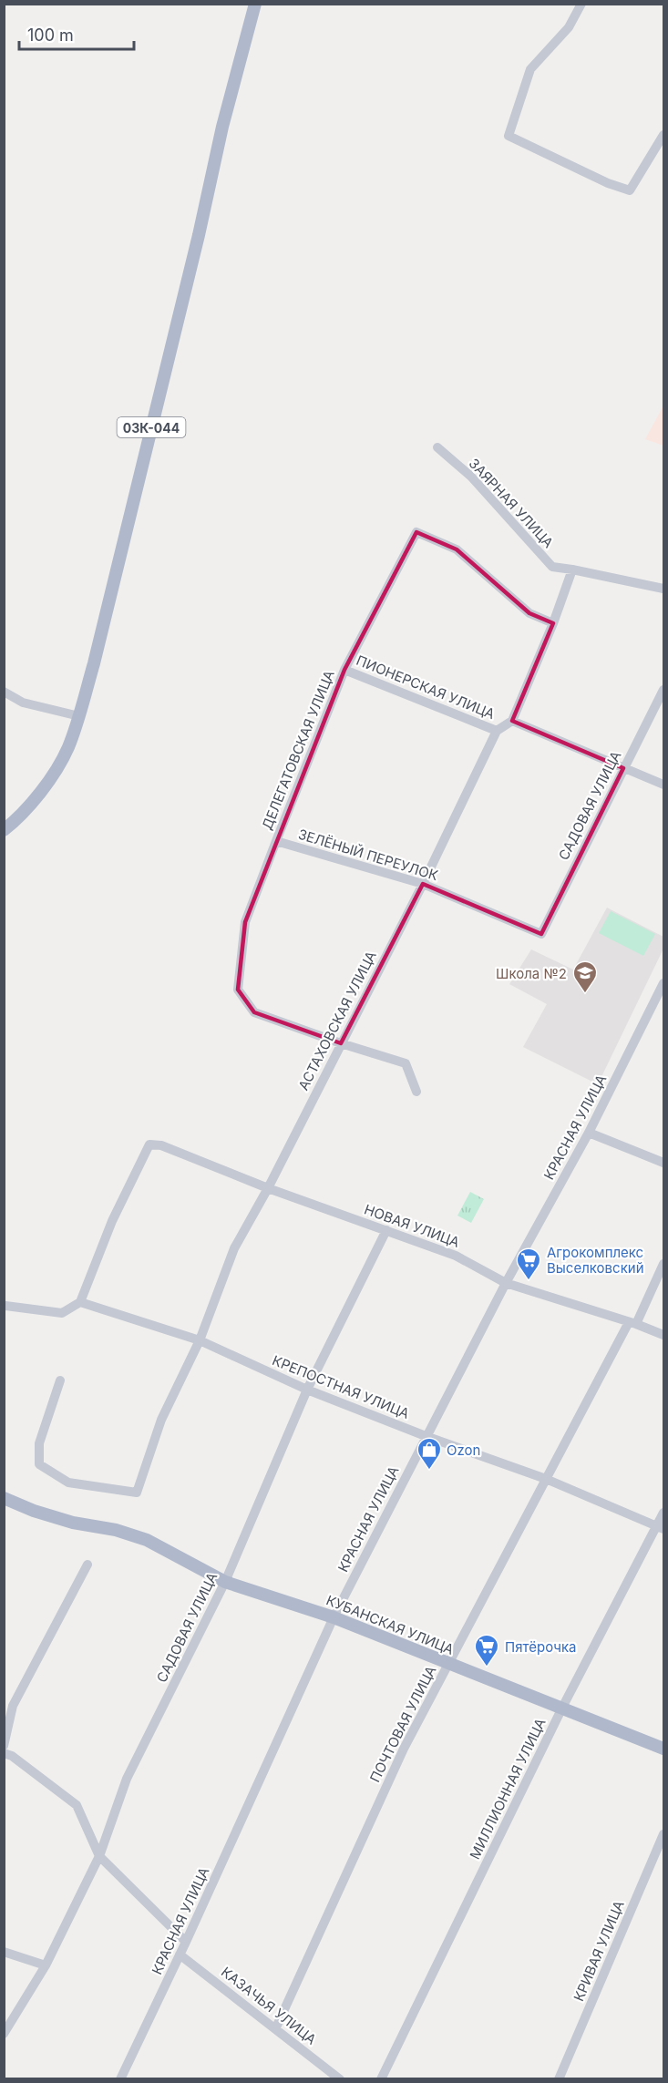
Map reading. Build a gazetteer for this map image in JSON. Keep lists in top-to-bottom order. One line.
{"streets":{"main road":["03К-044","КУБАНСКАЯ УЛИЦА"],"street":["ЗАЯРНАЯ УЛИЦА","ПИОНЕРСКАЯ УЛИЦА","ДЕЛЕГАТОВСКАЯ УЛИЦА","САДОВАЯ УЛИЦА","ЗЕЛЁНЫЙ ПЕРЕУЛОК","АСТАХОВСКАЯ УЛИЦА","КРАСНАЯ УЛИЦА","НОВАЯ УЛИЦА","КРЕПОСТНАЯ УЛИЦА","ПОЧТОВАЯ УЛИЦА","МИЛЛИОННАЯ УЛИЦА","КРИВАЯ УЛИЦА","КАЗАЧЬЯ УЛИЦА"]},"crossings":[["ПИОНЕРСКАЯ УЛИЦА","ДЕЛЕГАТОВСКАЯ УЛИЦА"],["ПИОНЕРСКАЯ УЛИЦА","САДОВАЯ УЛИЦА"],["ПИОНЕРСКАЯ УЛИЦА","АСТАХОВСКАЯ УЛИЦА"],["ДЕЛЕГАТОВСКАЯ УЛИЦА","ЗЕЛЁНЫЙ ПЕРЕУЛОК"],["ДЕЛЕГАТОВСКАЯ УЛИЦА","АСТАХОВСКАЯ УЛИЦА"],["САДОВАЯ УЛИЦА","ЗЕЛЁНЫЙ ПЕРЕУЛОК"],["САДОВАЯ УЛИЦА","НОВАЯ УЛИЦА"],["САДОВАЯ УЛИЦА","КРЕПОСТНАЯ УЛИЦА"],["САДОВАЯ УЛИЦА","КУБАНСКАЯ УЛИЦА"],["ЗЕЛЁНЫЙ ПЕРЕУЛОК","АСТАХОВСКАЯ УЛИЦА"],["АСТАХОВСКАЯ УЛИЦА","НОВАЯ УЛИЦА"],["АСТАХОВСКАЯ УЛИЦА","КРЕПОСТНАЯ УЛИЦА"],["КРАСНАЯ УЛИЦА","НОВАЯ УЛИЦА"],["КРАСНАЯ УЛИЦА","КРЕПОСТНАЯ УЛИЦА"],["КРАСНАЯ УЛИЦА","КУБАНСКАЯ УЛИЦА"],["КРАСНАЯ УЛИЦА","КАЗАЧЬЯ УЛИЦА"],["НОВАЯ УЛИЦА","КРЕПОСТНАЯ УЛИЦА"],["НОВАЯ УЛИЦА","ПОЧТОВАЯ УЛИЦА"],["КРЕПОСТНАЯ УЛИЦА","ПОЧТОВАЯ УЛИЦА"],["КРЕПОСТНАЯ УЛИЦА","МИЛЛИОННАЯ УЛИЦА"],["КУБАНСКАЯ УЛИЦА","ПОЧТОВАЯ УЛИЦА"],["КУБАНСКАЯ УЛИЦА","МИЛЛИОННАЯ УЛИЦА"],["ПОЧТОВАЯ УЛИЦА","КАЗАЧЬЯ УЛИЦА"]],"places":{"school or university":["Школа №2"],"supermarket":["Агрокомплекс Выселковский","Пятёрочка"],"shop":["Ozon"]},"scale_bar":"100 m"}
